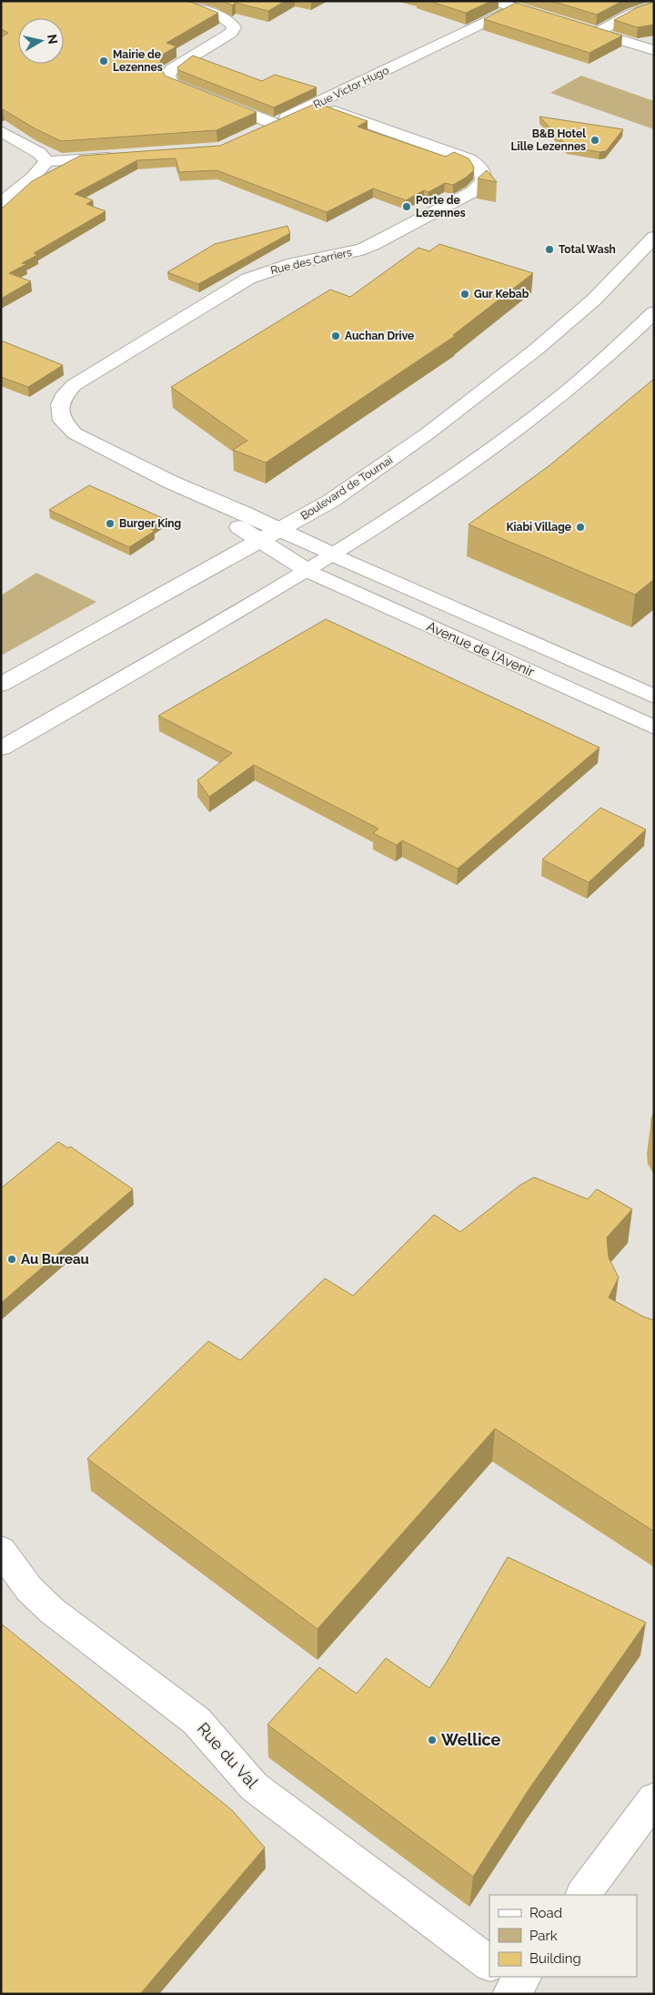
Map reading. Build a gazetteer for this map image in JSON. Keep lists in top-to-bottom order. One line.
{"streets":{"street":["Rue Victor Hugo","Rue des Carriers","Boulevard de Tournai","Avenue de l'Avenir","Rue du Val"]},"crossings":[["Rue Victor Hugo","Rue des Carriers"],["Rue des Carriers","Boulevard de Tournai"],["Rue des Carriers","Avenue de l'Avenir"]],"places":["Mairie de Lezennes","B&B Hotel Lille Lezennes","Porte de Lezennes","Total Wash","Gur Kebab","Auchan Drive","Burger King","Kiabi Village","Au Bureau","Wellice"],"legend":["Road","Park","Building"],"north":"right"}
